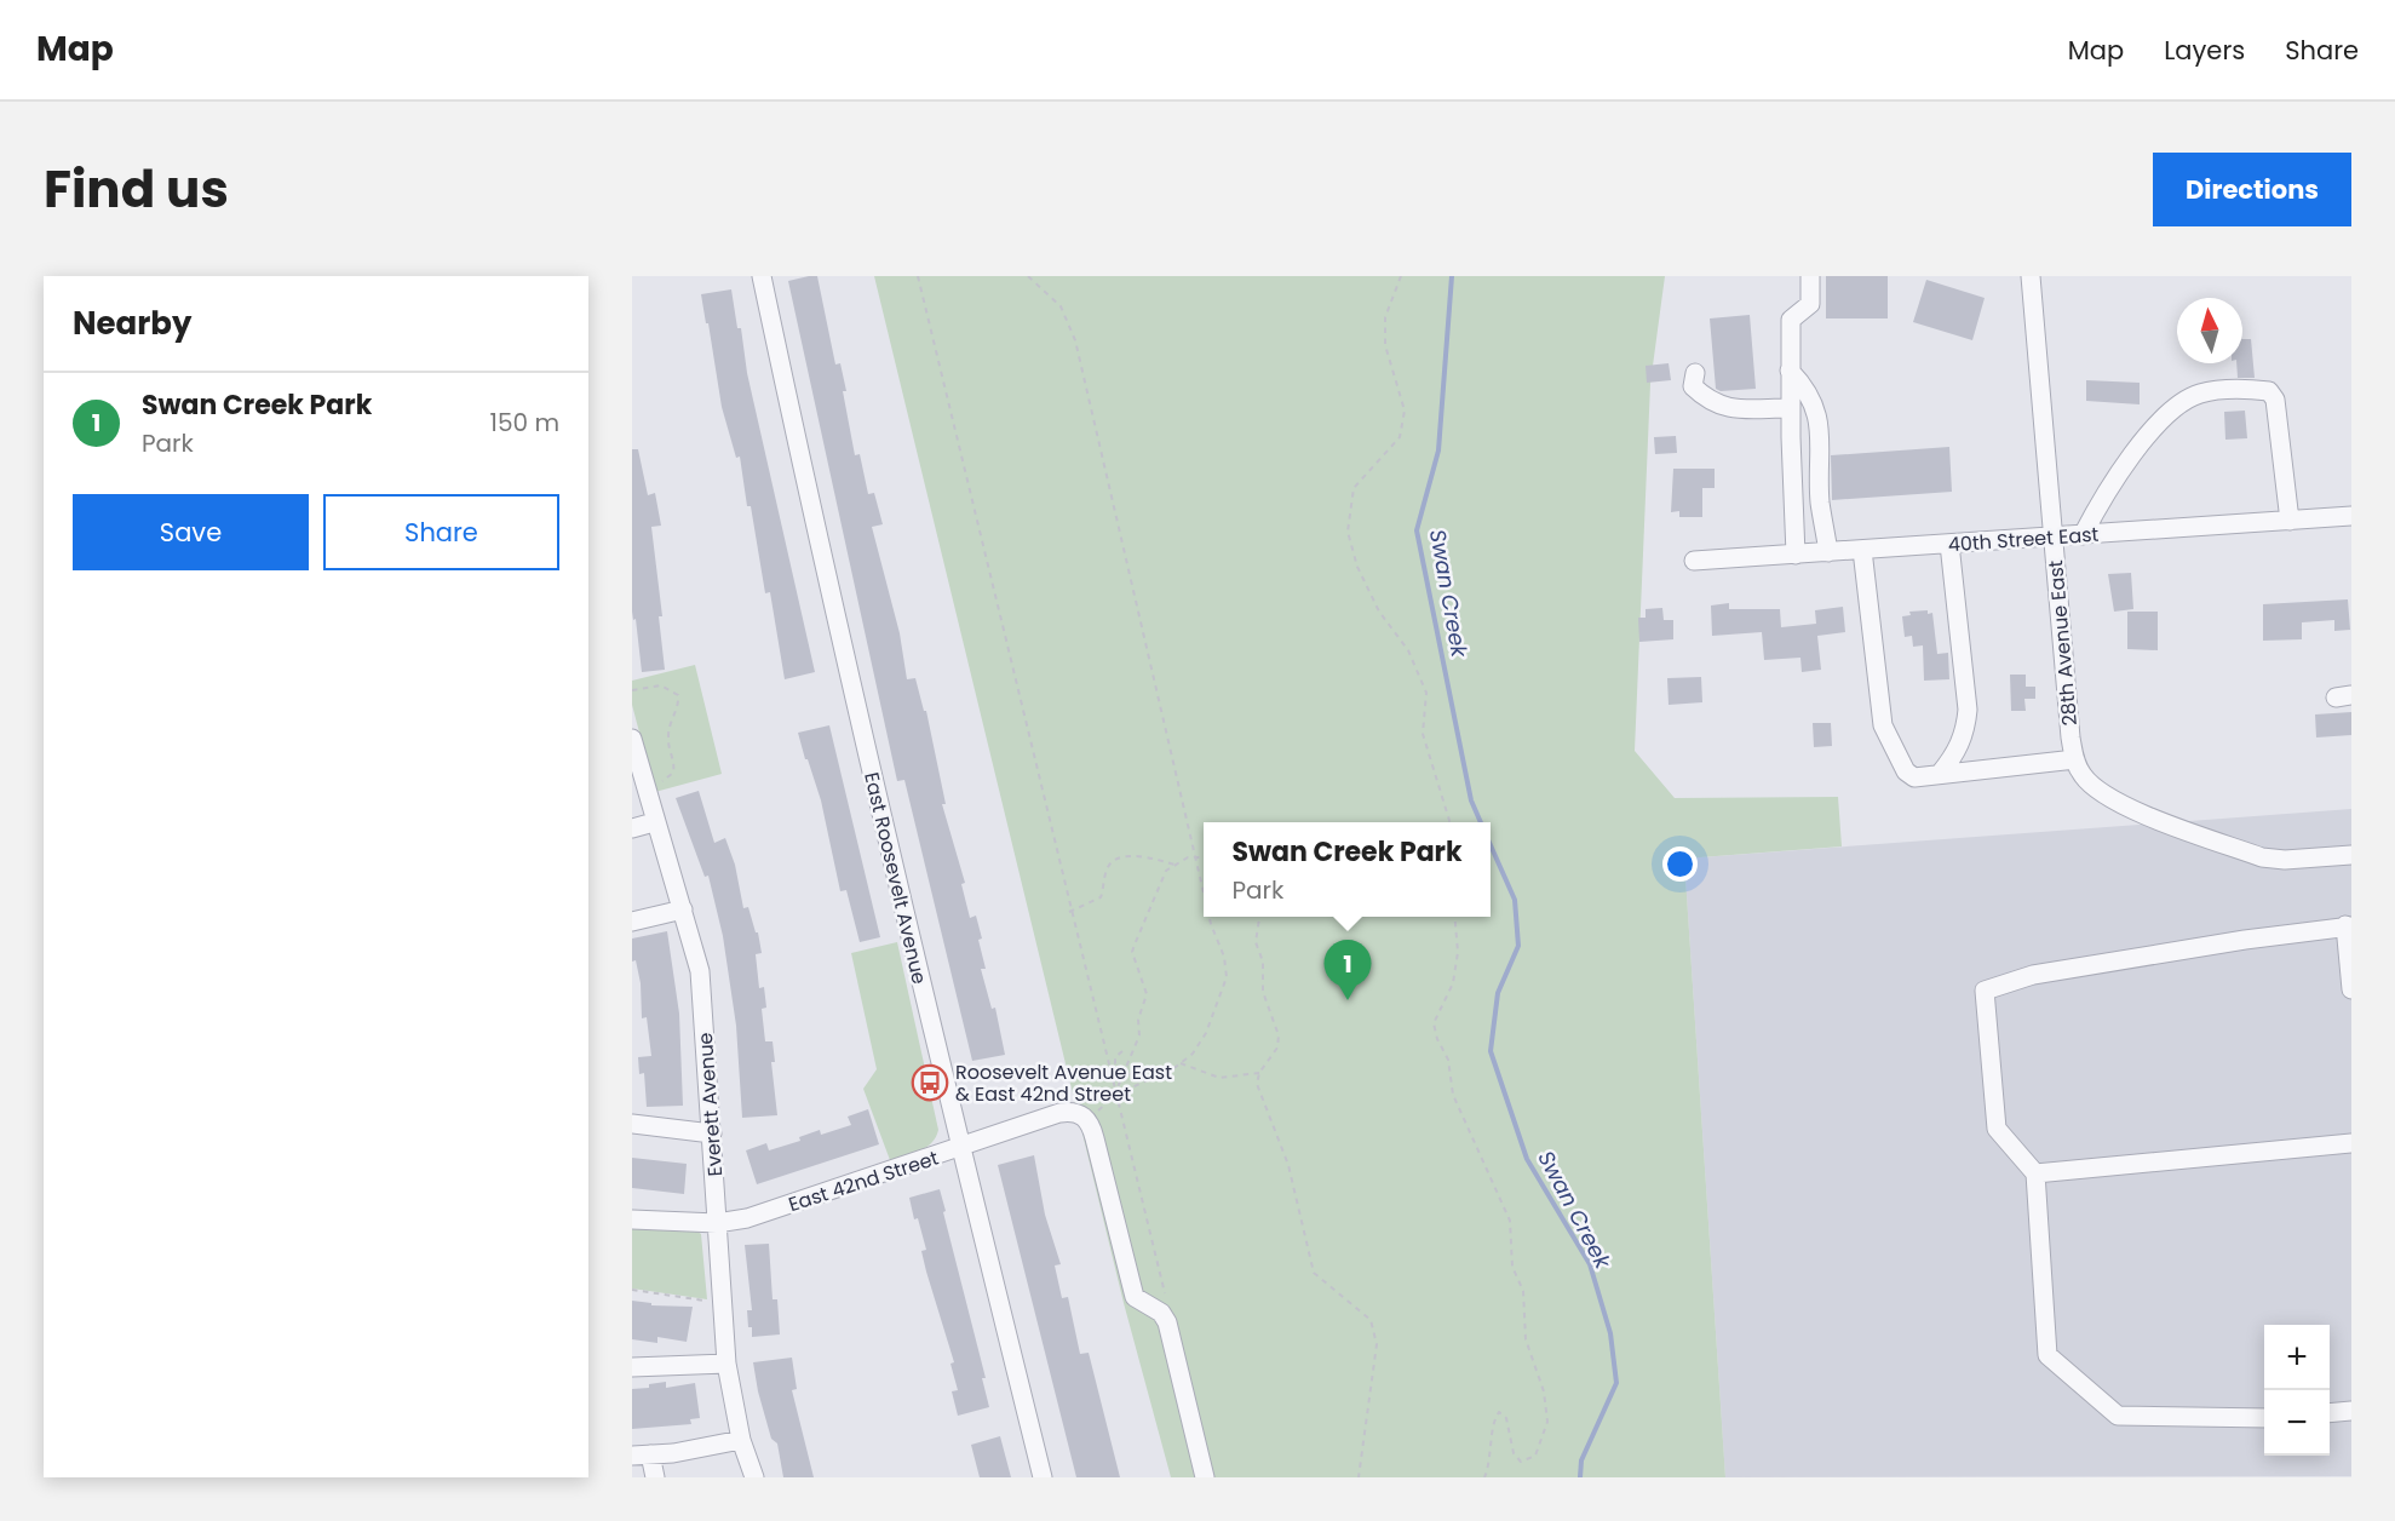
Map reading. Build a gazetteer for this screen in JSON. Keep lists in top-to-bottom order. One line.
{"streets":{"street":["40th Street East","28th Avenue East","East Roosevelt Avenue","Everett Avenue","East 42nd Street"]},"crossings":[["40th Street East","28th Avenue East"],["East Roosevelt Avenue","East 42nd Street"],["Everett Avenue","East 42nd Street"]],"water":["Swan Creek"],"places":{"bus stop":["Roosevelt Avenue East & East 42nd Street"]},"north":"top","page":{"header":"Map","nav":["Map","Layers","Share"],"title":"Find us","buttons":["Directions",["Save","Share"]],"heading":"Nearby","list":[{"mark":"1","name":"Swan Creek Park","note":"Park","value":"150 m"}],"popup":["Swan Creek Park","Park"],"pins":"1","map_buttons":["+","−"]}}
